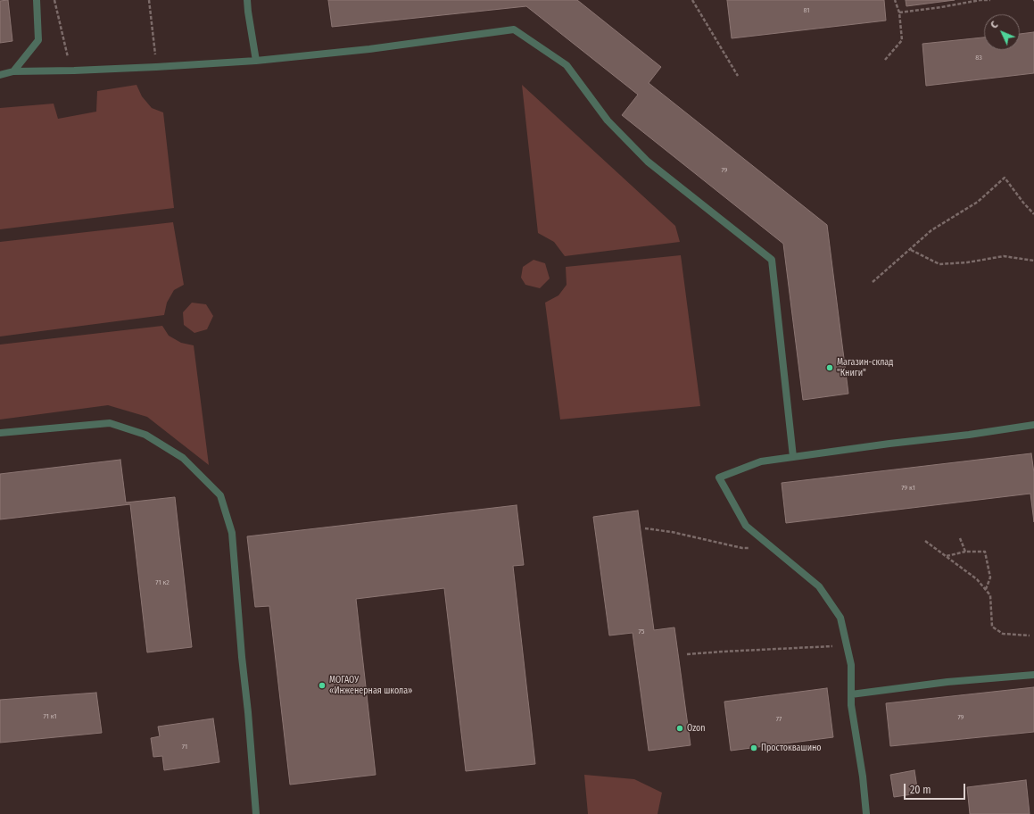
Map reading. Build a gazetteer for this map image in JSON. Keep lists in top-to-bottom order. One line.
{"places":["Магазин-склад \"Книги\"","МОГАОУ «Инженерная школа»","Ozon","Простоквашино"],"house_numbers":["81","83","79","79 к1","71 к2","75","71 к1","79","77","71"],"scale_bar":"20 m","north":"top left"}
